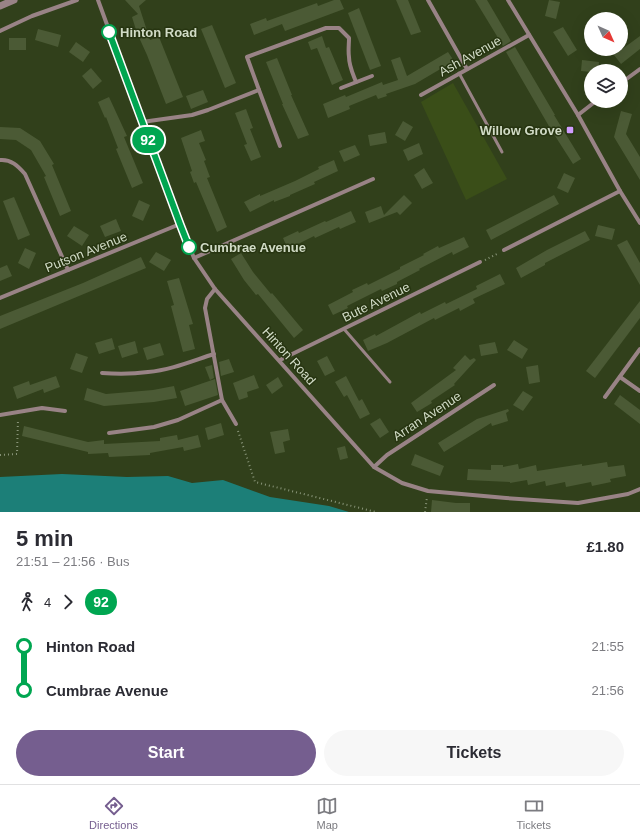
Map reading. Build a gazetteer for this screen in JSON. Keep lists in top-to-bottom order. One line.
{"streets":{"street":["Ash Avenue","Putson Avenue","Bute Avenue","Hinton Road","Arran Avenue"]},"crossings":[["Putson Avenue","Hinton Road"],["Bute Avenue","Hinton Road"],["Hinton Road","Arran Avenue"]],"places":{"other":["Hinton Road","Cumbrae Avenue"],"transit":["Willow Grove"]},"lines":["bus line 92"],"north":"bottom right","page":{"on_map":"92","heading":["5 min","21:51 – 21:56 · Bus","£1.80"],"legs":["4","92"],"list":[{"name":"Hinton Road","value":"21:55"},{"name":"Cumbrae Avenue","value":"21:56"}],"buttons":["Start","Tickets"],"tabs":["Directions","Map","Tickets"]}}
